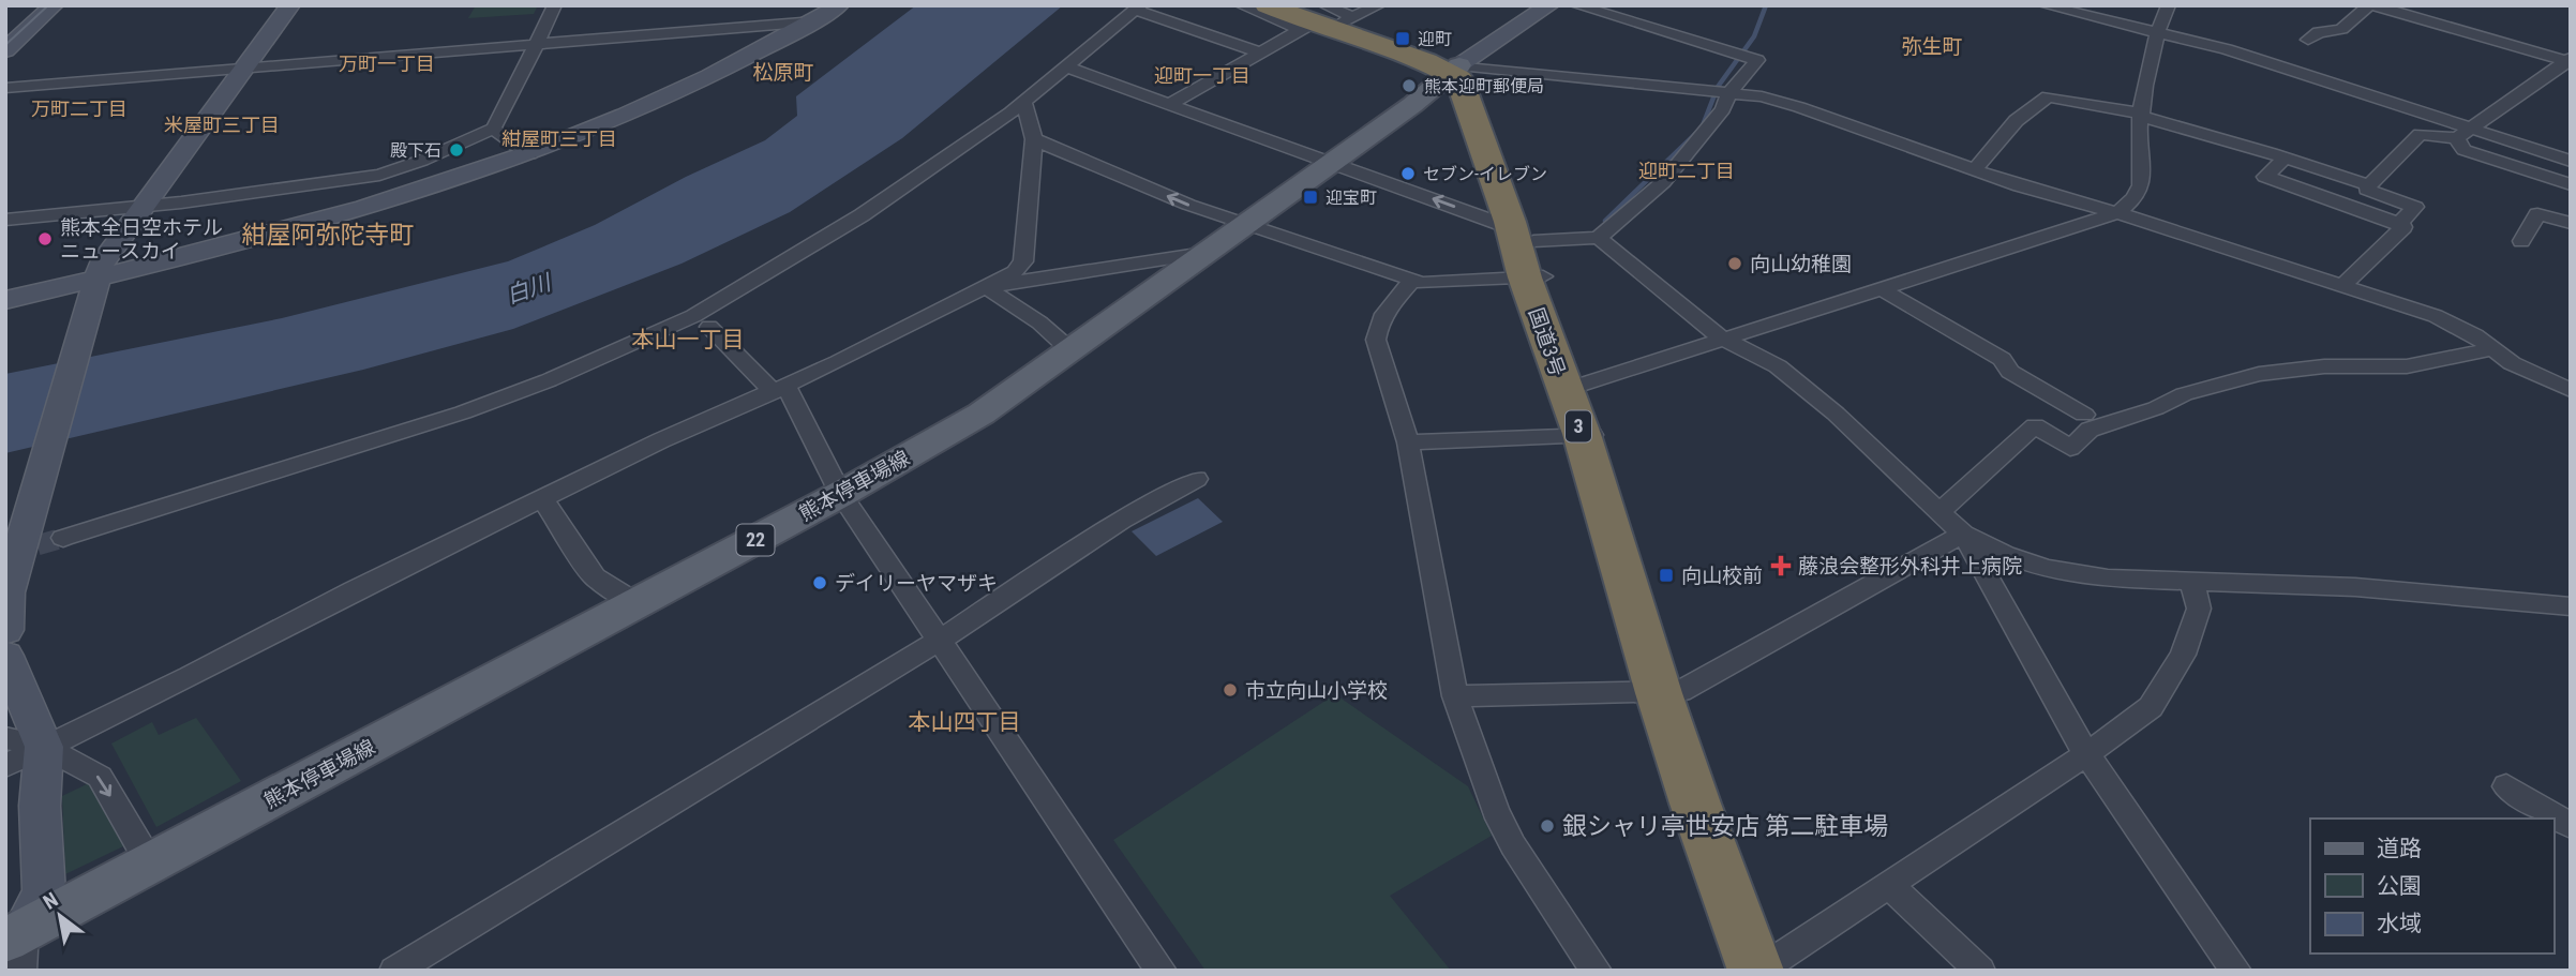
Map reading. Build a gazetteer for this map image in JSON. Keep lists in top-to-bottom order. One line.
{"streets":{"highway":["国道3号","3"],"main road":["熊本停車場線","22"]},"crossings":[["国道3号","熊本停車場線"]],"districts":["弥生町","万町一丁目","松原町","迎町一丁目","万町二丁目","米屋町三丁目","紺屋町三丁目","迎町二丁目","紺屋阿弥陀寺町","本山一丁目","本山四丁目"],"water":["白川"],"places":{"transit":["迎町","迎宝町","向山校前"],"other":["熊本迎町郵便局","殿下石","セブン-イレブン","熊本全日空ホテル ニュースカイ","向山幼稚園","デイリーヤマザキ","市立向山小学校","銀シャリ亭世安店 第二駐車場"],"health":["藤浪会整形外科井上病院"]},"legend":["道路","公園","水域"],"north":"top left"}
